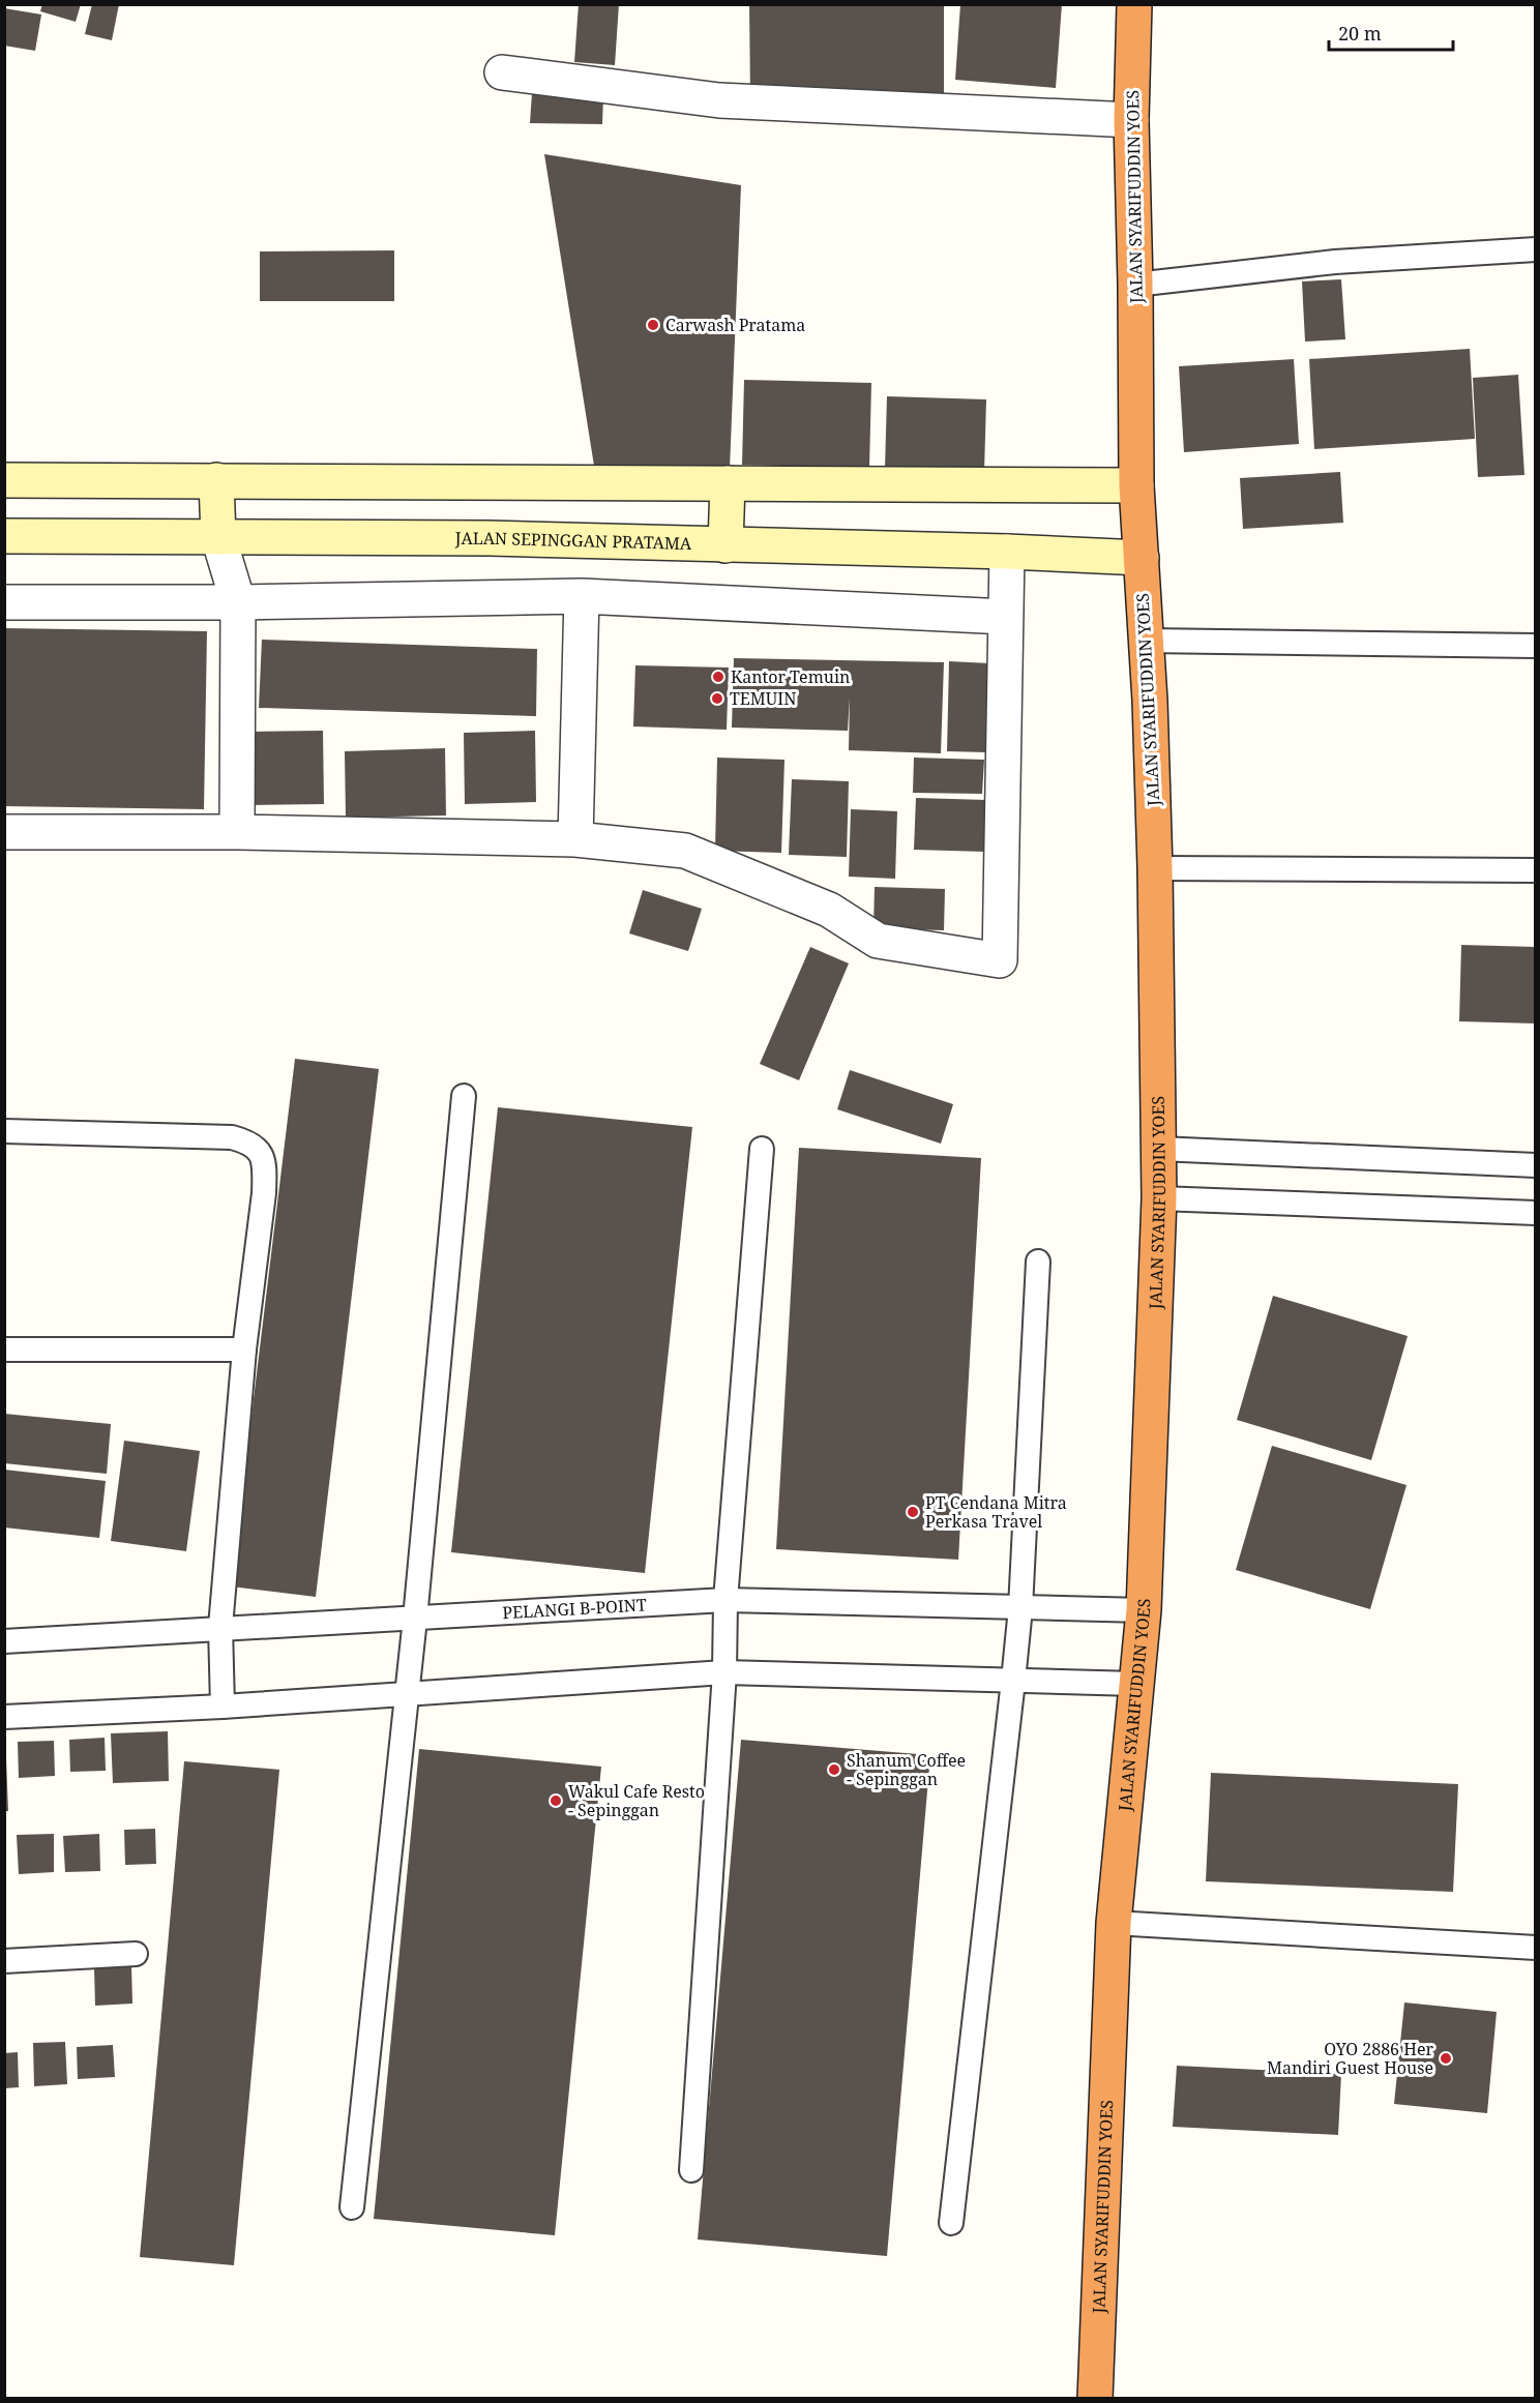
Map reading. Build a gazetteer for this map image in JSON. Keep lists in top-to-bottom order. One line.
{"streets":{"highway":["JALAN SYARIFUDDIN YOES"],"street":["JALAN SEPINGGAN PRATAMA"],"lane":["PELANGI B-POINT"]},"crossings":[["JALAN SYARIFUDDIN YOES","JALAN SEPINGGAN PRATAMA"],["JALAN SYARIFUDDIN YOES","PELANGI B-POINT"]],"places":["Carwash Pratama","Kantor Temuin","TEMUIN","PT Cendana Mitra Perkasa Travel","Shanum Coffee - Sepinggan","Wakul Cafe Resto - Sepinggan","OYO 2886 Her Mandiri Guest House"],"scale_bar":"20 m"}
